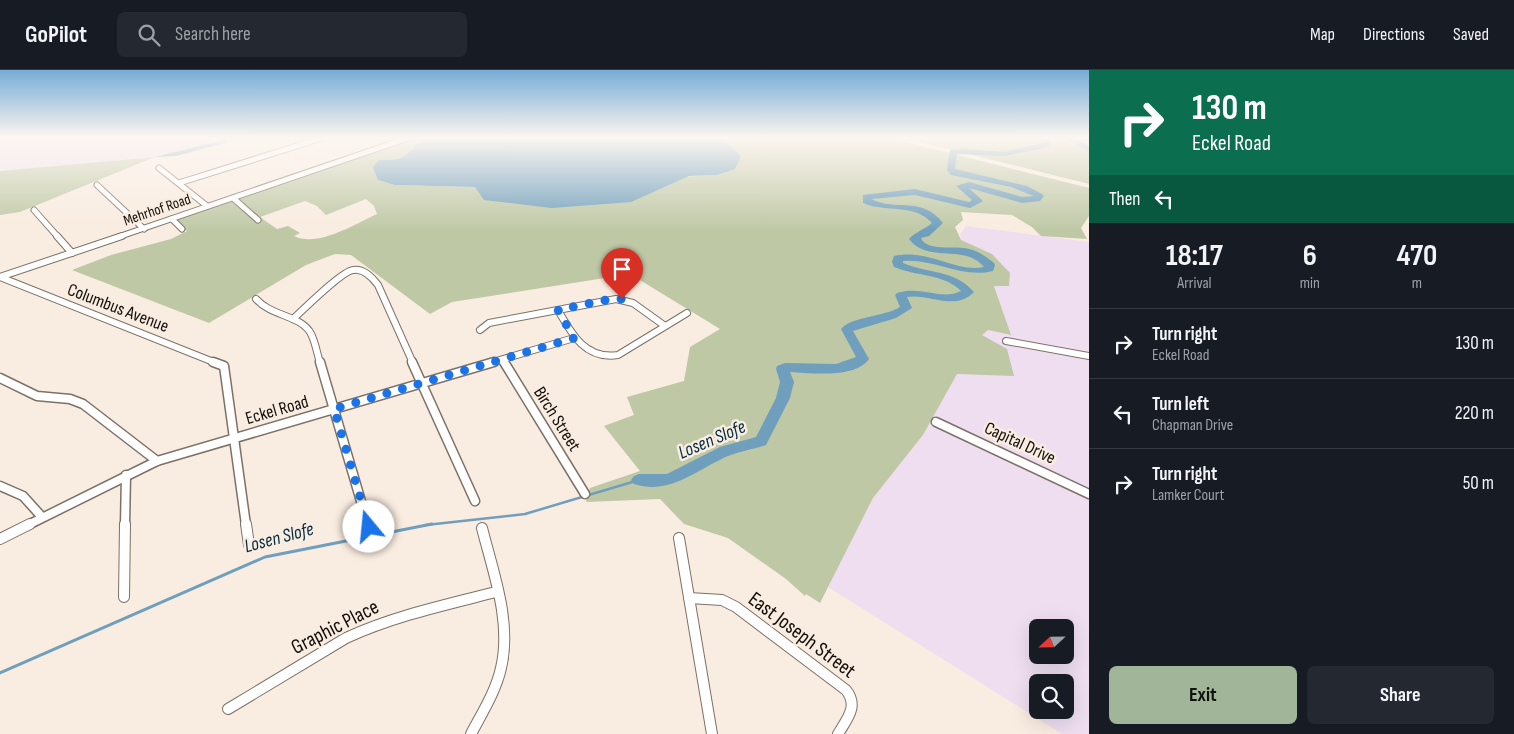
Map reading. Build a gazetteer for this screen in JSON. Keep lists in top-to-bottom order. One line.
{"streets":{"street":["Mehrhof Road","Columbus Avenue","Eckel Road","Birch Street","Capital Drive","Graphic Place","East Joseph Street"]},"crossings":[["Mehrhof Road","Columbus Avenue"],["Columbus Avenue","Eckel Road"],["Eckel Road","Birch Street"]],"water":["Losen Slofe"],"north":"left","page":{"header":"GoPilot","search":"Search here","nav":["Map","Directions","Saved"],"turn":["130 m","Eckel Road"],"then":"Then","eta":["18:17","Arrival","6","min","470","m"],"list":[{"name":"Turn right","note":"Eckel Road","value":"130 m"},{"name":"Turn left","note":"Chapman Drive","value":"220 m"},{"name":"Turn right","note":"Lamker Court","value":"50 m"}],"buttons":["Exit","Share"]}}
